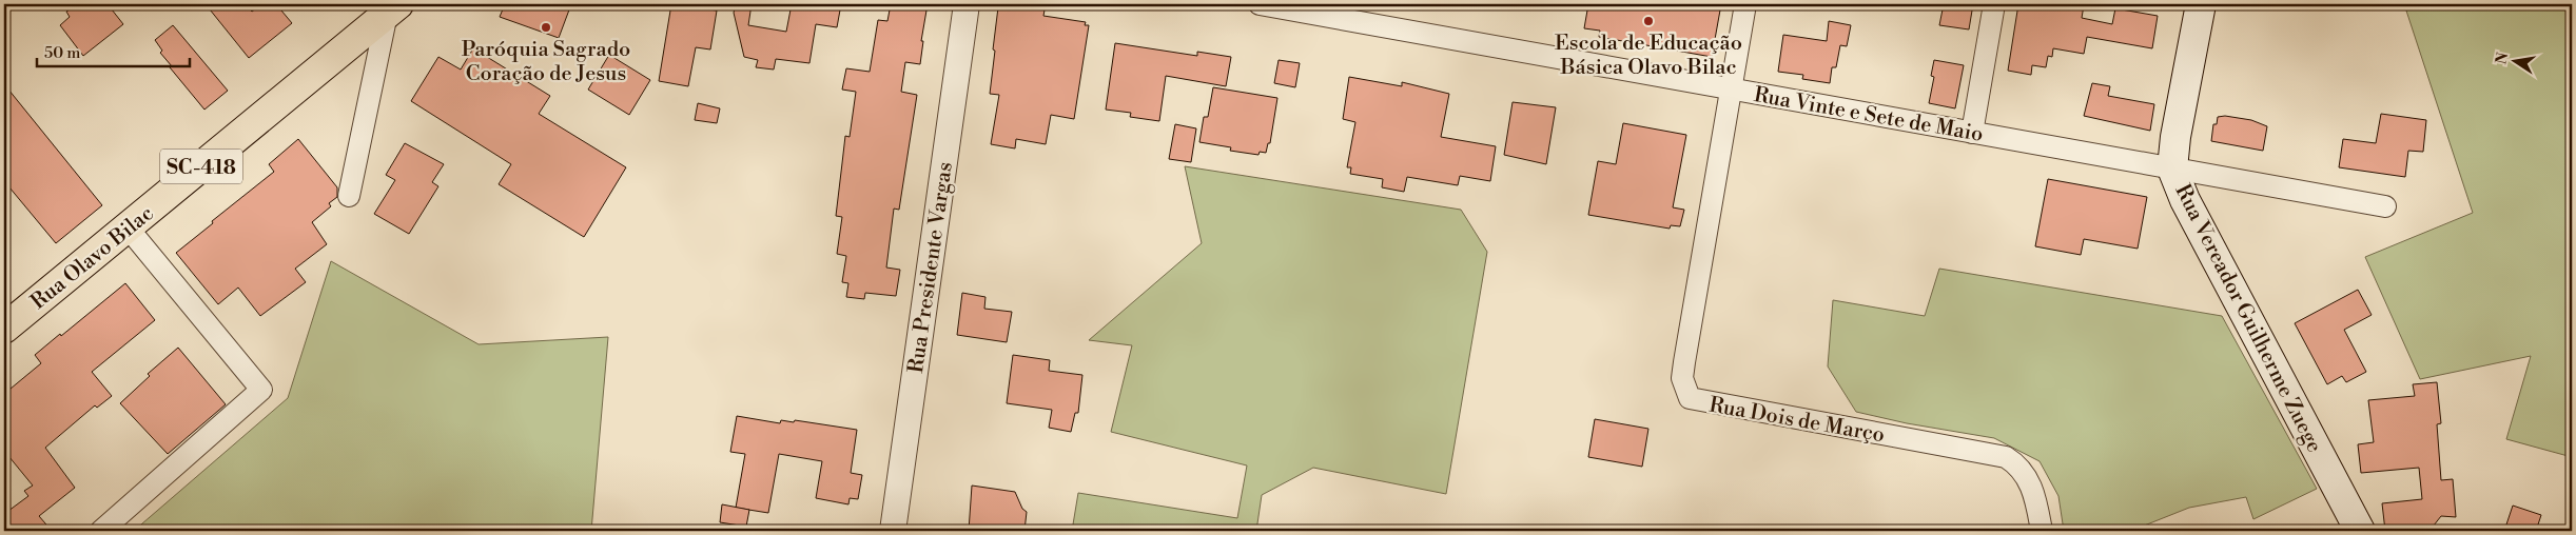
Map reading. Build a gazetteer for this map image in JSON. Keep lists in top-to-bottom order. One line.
{"streets":{"main road":["SC-418","Rua Olavo Bilac","Rua Vereador Guilherme Zuege"],"street":["Rua Vinte e Sete de Maio","Rua Presidente Vargas","Rua Dois de Março"]},"crossings":[["Rua Vinte e Sete de Maio","Rua Vereador Guilherme Zuege"],["Rua Vinte e Sete de Maio","Rua Dois de Março"]],"places":["Escola de Educação Básica Olavo Bilac","Paróquia Sagrado Coração de Jesus"],"scale_bar":"50 m","north":"left"}
